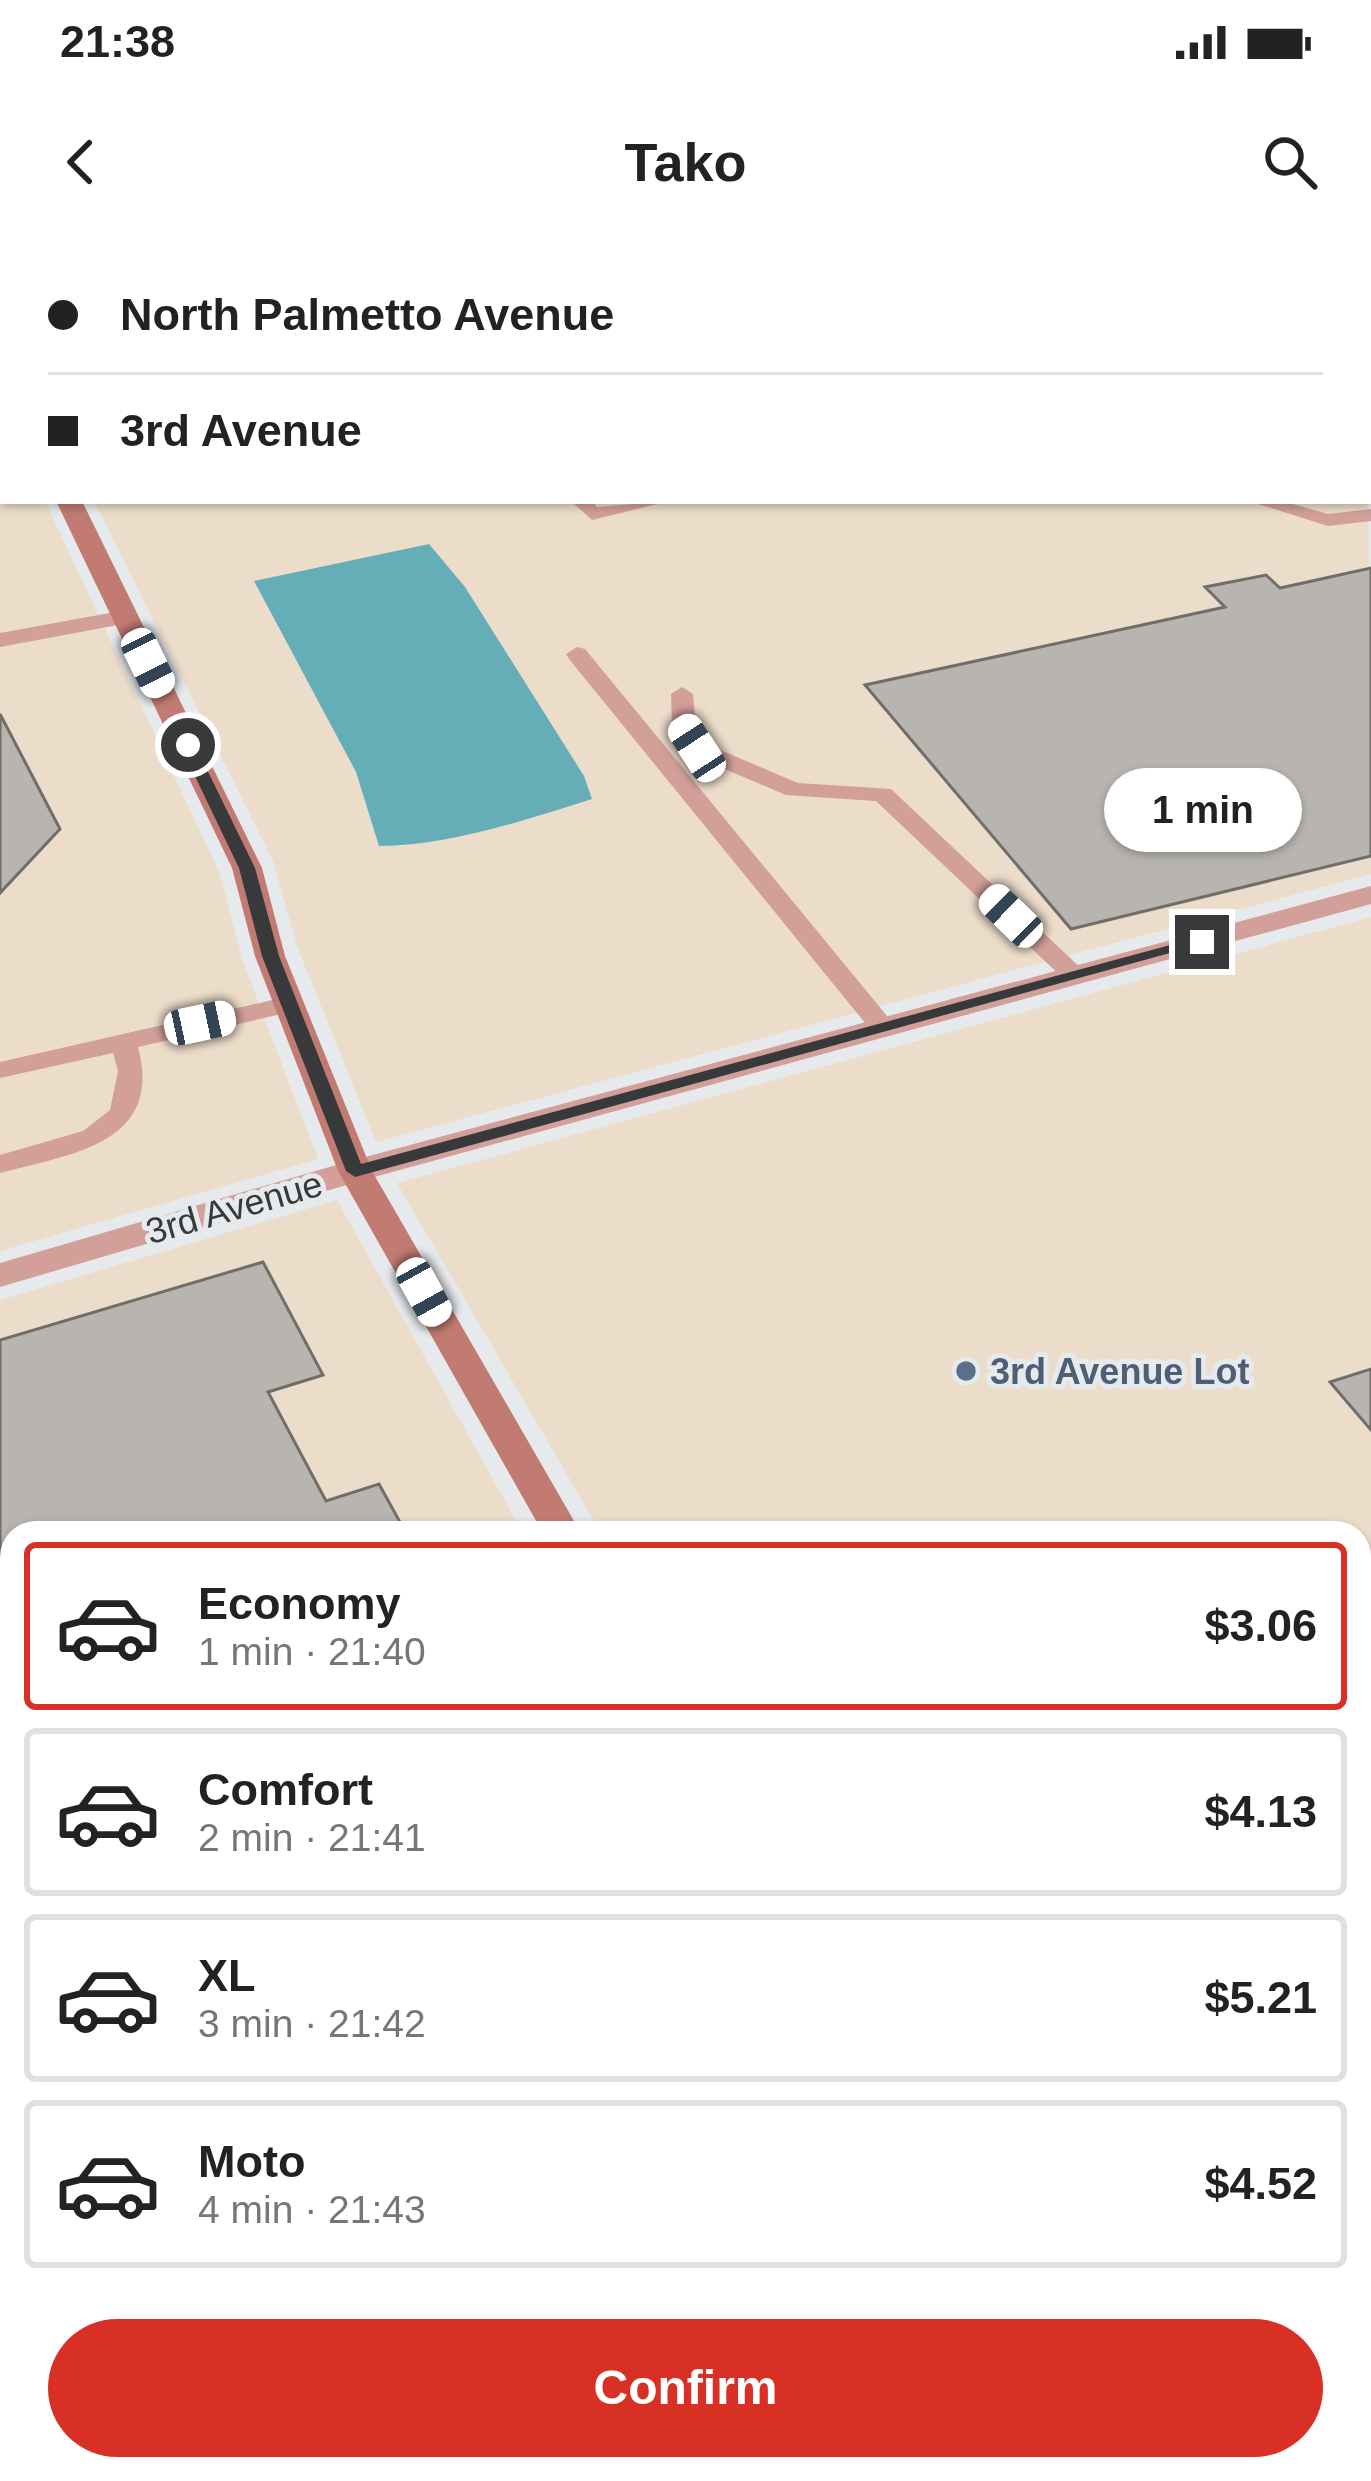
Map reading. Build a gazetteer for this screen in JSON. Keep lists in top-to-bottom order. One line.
{"streets":{"street":["3rd Avenue"]},"places":["3rd Avenue Lot"],"page":{"status":"21:38","header":"Tako","banner":["North Palmetto Avenue","3rd Avenue"],"bubble":"1 min","list":[{"name":"Economy","note":"1 min · 21:40","value":"$3.06"},{"name":"Comfort","note":"2 min · 21:41","value":"$4.13"},{"name":"XL","note":"3 min · 21:42","value":"$5.21"},{"name":"Moto","note":"4 min · 21:43","value":"$4.52"}],"buttons":"Confirm"}}
